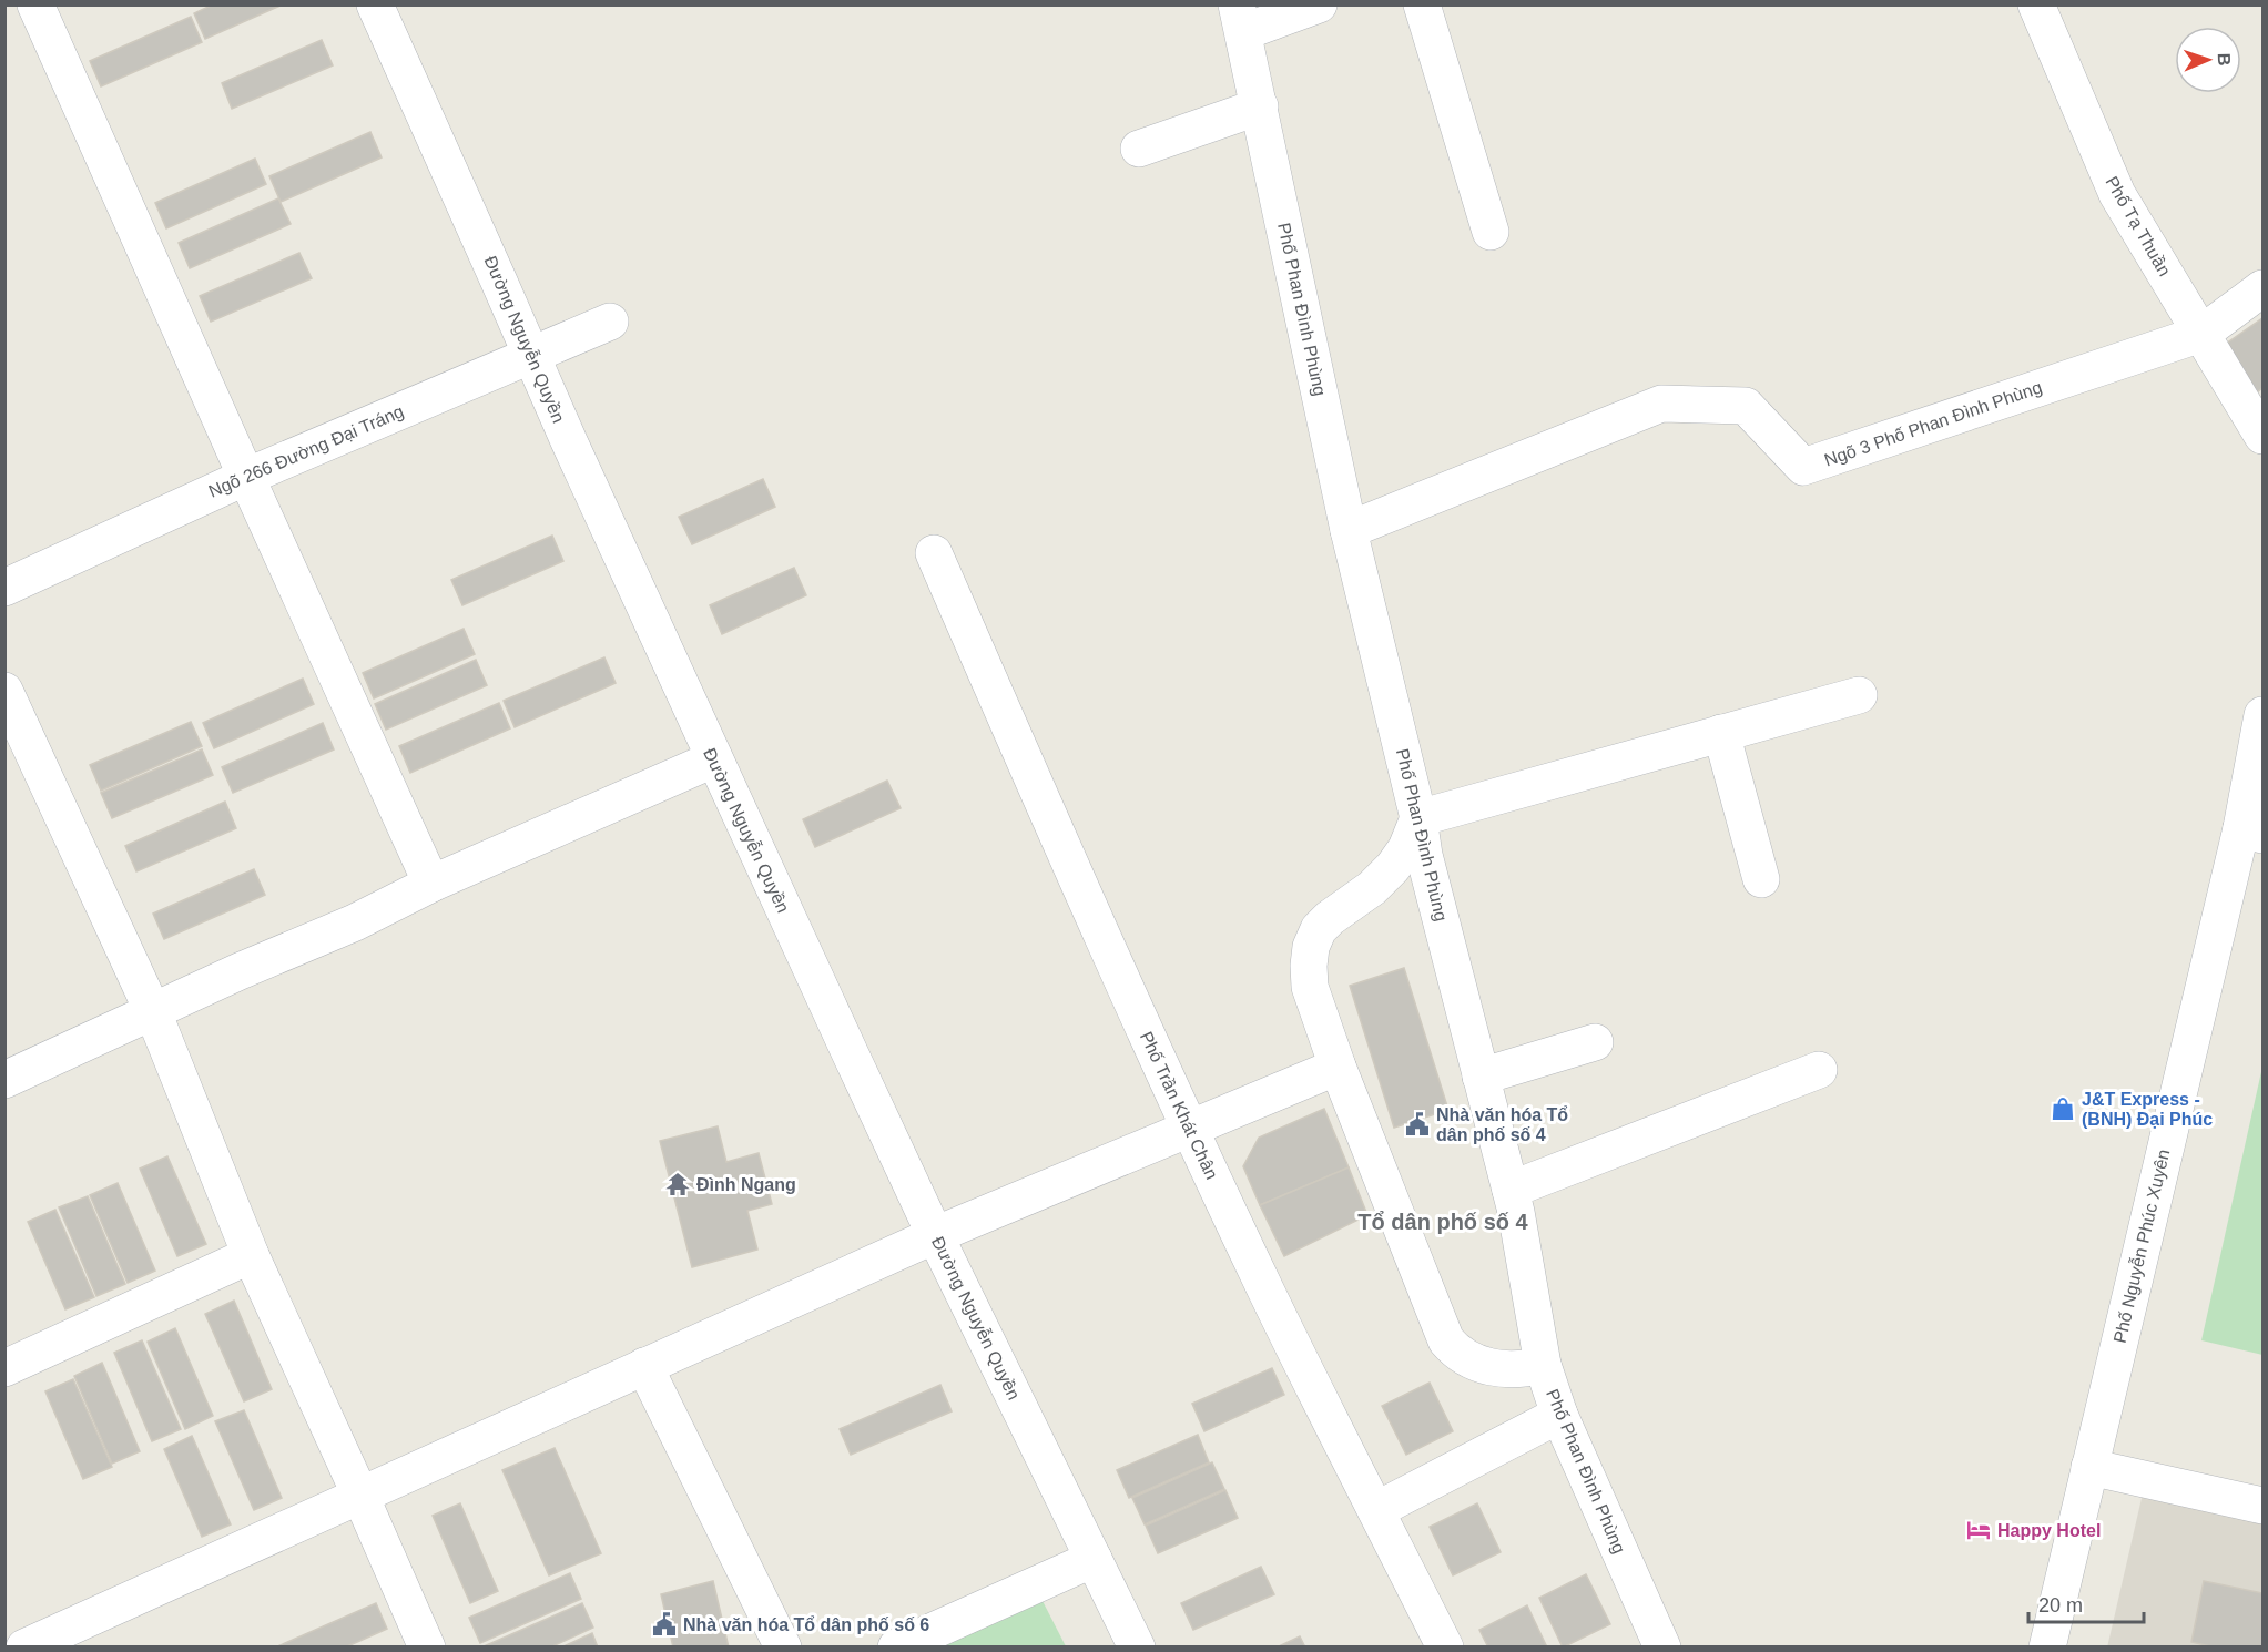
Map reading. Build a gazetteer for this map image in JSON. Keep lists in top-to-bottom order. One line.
{"streets":{"street":["Phố Tạ Thuần","Phố Phan Đình Phùng","Đường Nguyễn Quyền","Ngõ 3 Phố Phan Đình Phùng","Ngõ 266 Đường Đại Tráng","Phố Trần Khát Chân","Phố Nguyễn Phúc Xuyên"]},"crossings":[["Phố Tạ Thuần","Ngõ 3 Phố Phan Đình Phùng"],["Phố Phan Đình Phùng","Ngõ 3 Phố Phan Đình Phùng"],["Đường Nguyễn Quyền","Ngõ 266 Đường Đại Tráng"]],"districts":["Tổ dân phố số 4"],"places":{"shop":["J&T Express - (BNH) Đại Phúc"],"public building":["Nhà văn hóa Tổ dân phố số 4","Nhà văn hóa Tổ dân phố số 6"],"temple":["Đình Ngang"],"hotel":["Happy Hotel"]},"scale_bar":"20 m","north":"right"}
